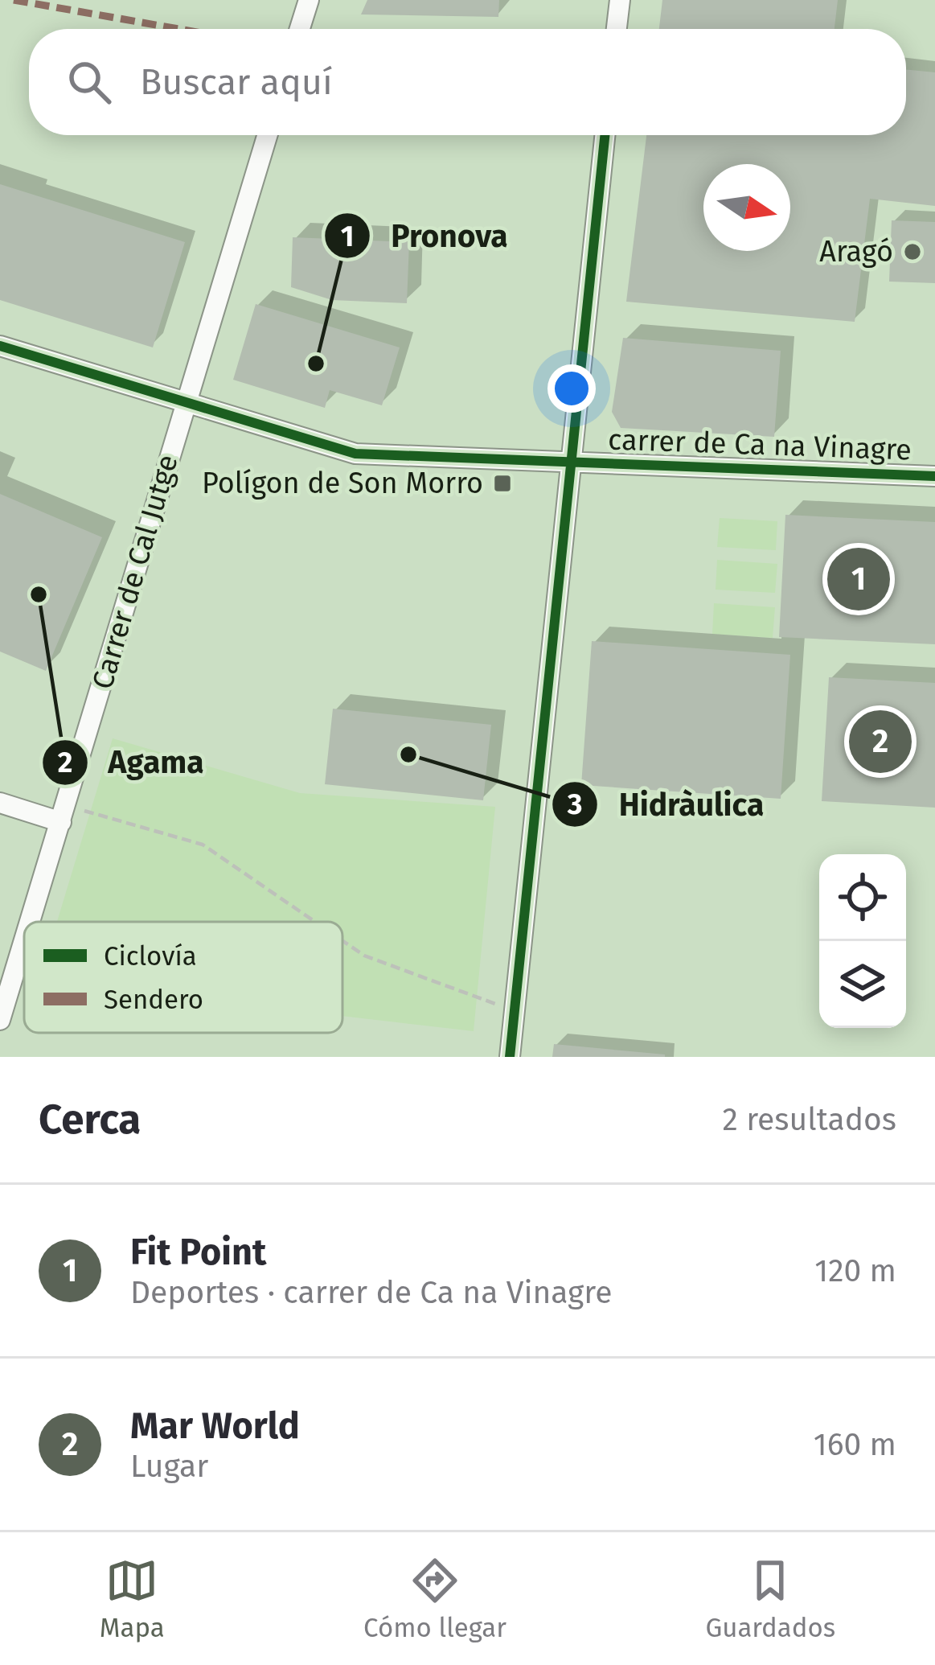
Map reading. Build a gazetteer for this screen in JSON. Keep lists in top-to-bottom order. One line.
{"streets":{"street":["carrer de Ca na Vinagre","Carrer de Cal Jutge"]},"crossings":[["carrer de Ca na Vinagre","Carrer de Cal Jutge"]],"places":{"other":["Aragó","Pronova","Agama","Hidràulica"],"transit":["Polígon de Son Morro"]},"legend":["Ciclovía","Sendero"],"north":"right","page":{"search":"Buscar aquí","pins":["1","2"],"heading":["Cerca","2 resultados"],"list":[{"mark":"1","name":"Fit Point","note":"Deportes · carrer de Ca na Vinagre","value":"120 m"},{"mark":"2","name":"Mar World","note":"Lugar","value":"160 m"}],"nav":["Mapa","Cómo llegar","Guardados"]}}
